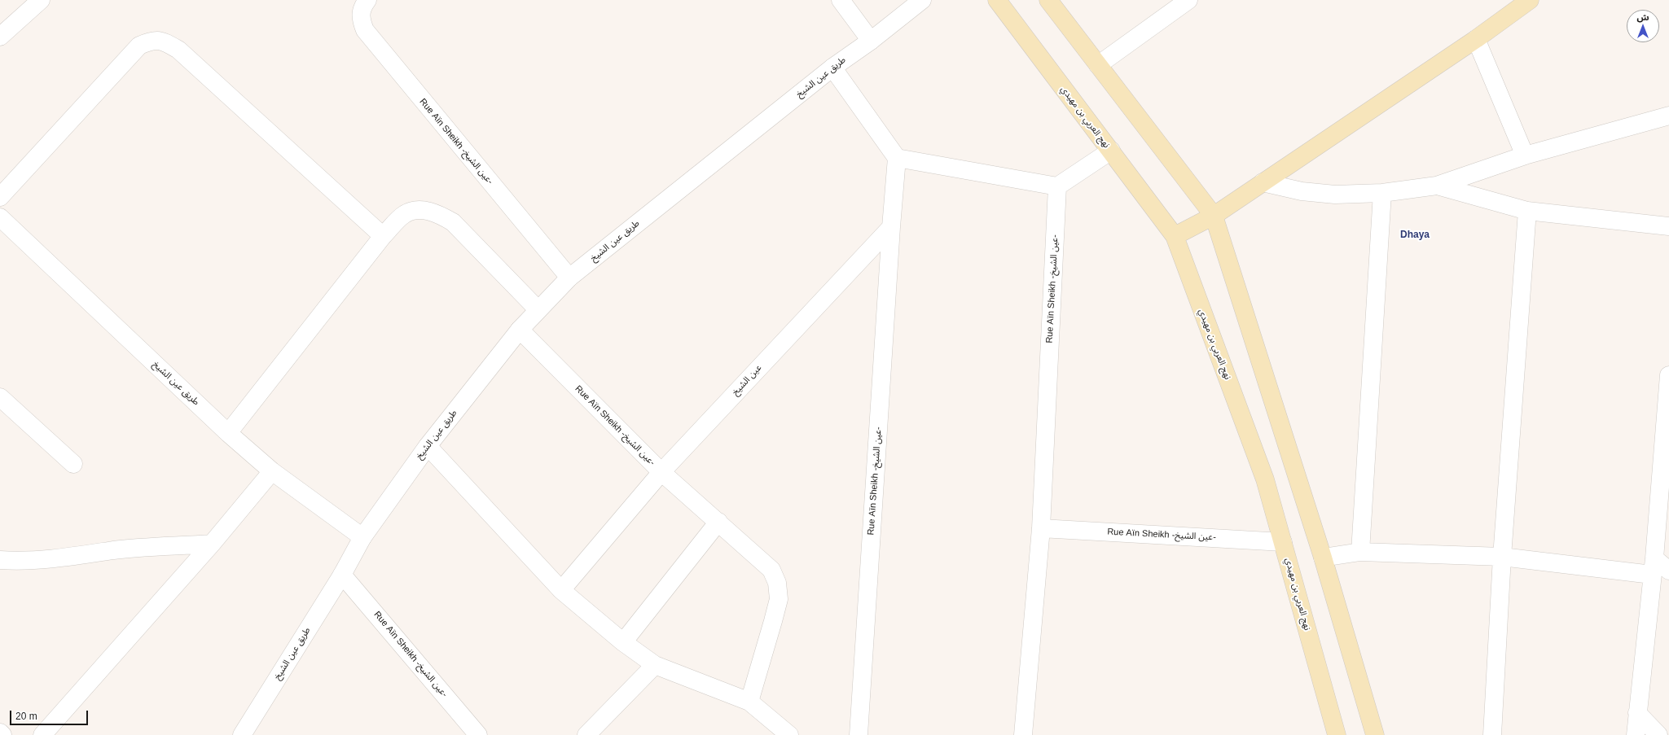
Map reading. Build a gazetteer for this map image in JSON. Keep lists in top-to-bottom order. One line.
{"streets":{"main road":["نهج العربي بن مهيدي"],"street":["طريق عين الشيخ","Rue Aïn Sheikh -عين الشيخ-","عين الشيخ"]},"crossings":[["طريق عين الشيخ","Rue Aïn Sheikh -عين الشيخ-"],["نهج العربي بن مهيدي","Rue Aïn Sheikh -عين الشيخ-"],["Rue Aïn Sheikh -عين الشيخ-","عين الشيخ"]],"districts":["Dhaya"],"scale_bar":"20 m","north":"top"}
